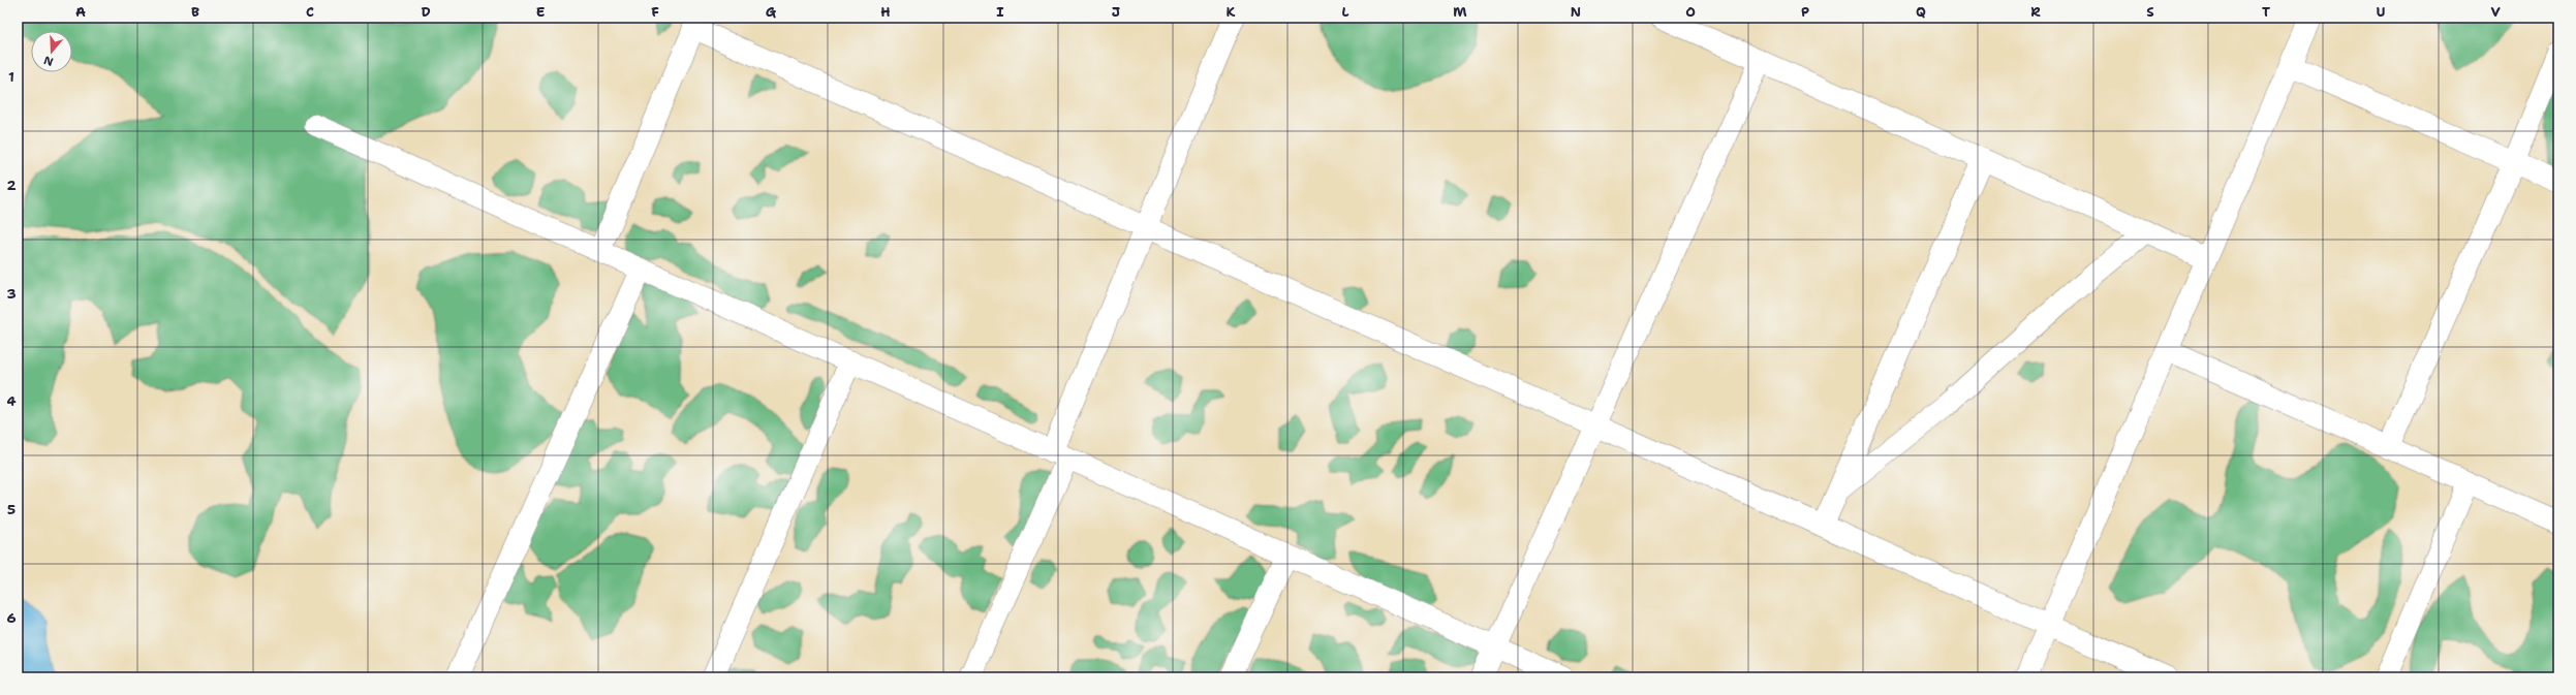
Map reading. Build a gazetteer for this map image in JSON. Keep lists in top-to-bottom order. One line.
{"north":"bottom","grid":{"columns":["A","B","C","D","E","F","G","H","I","J","K","L","M","N","O","P","Q","R","S","T","U","V"],"rows":["1","2","3","4","5","6"]}}
